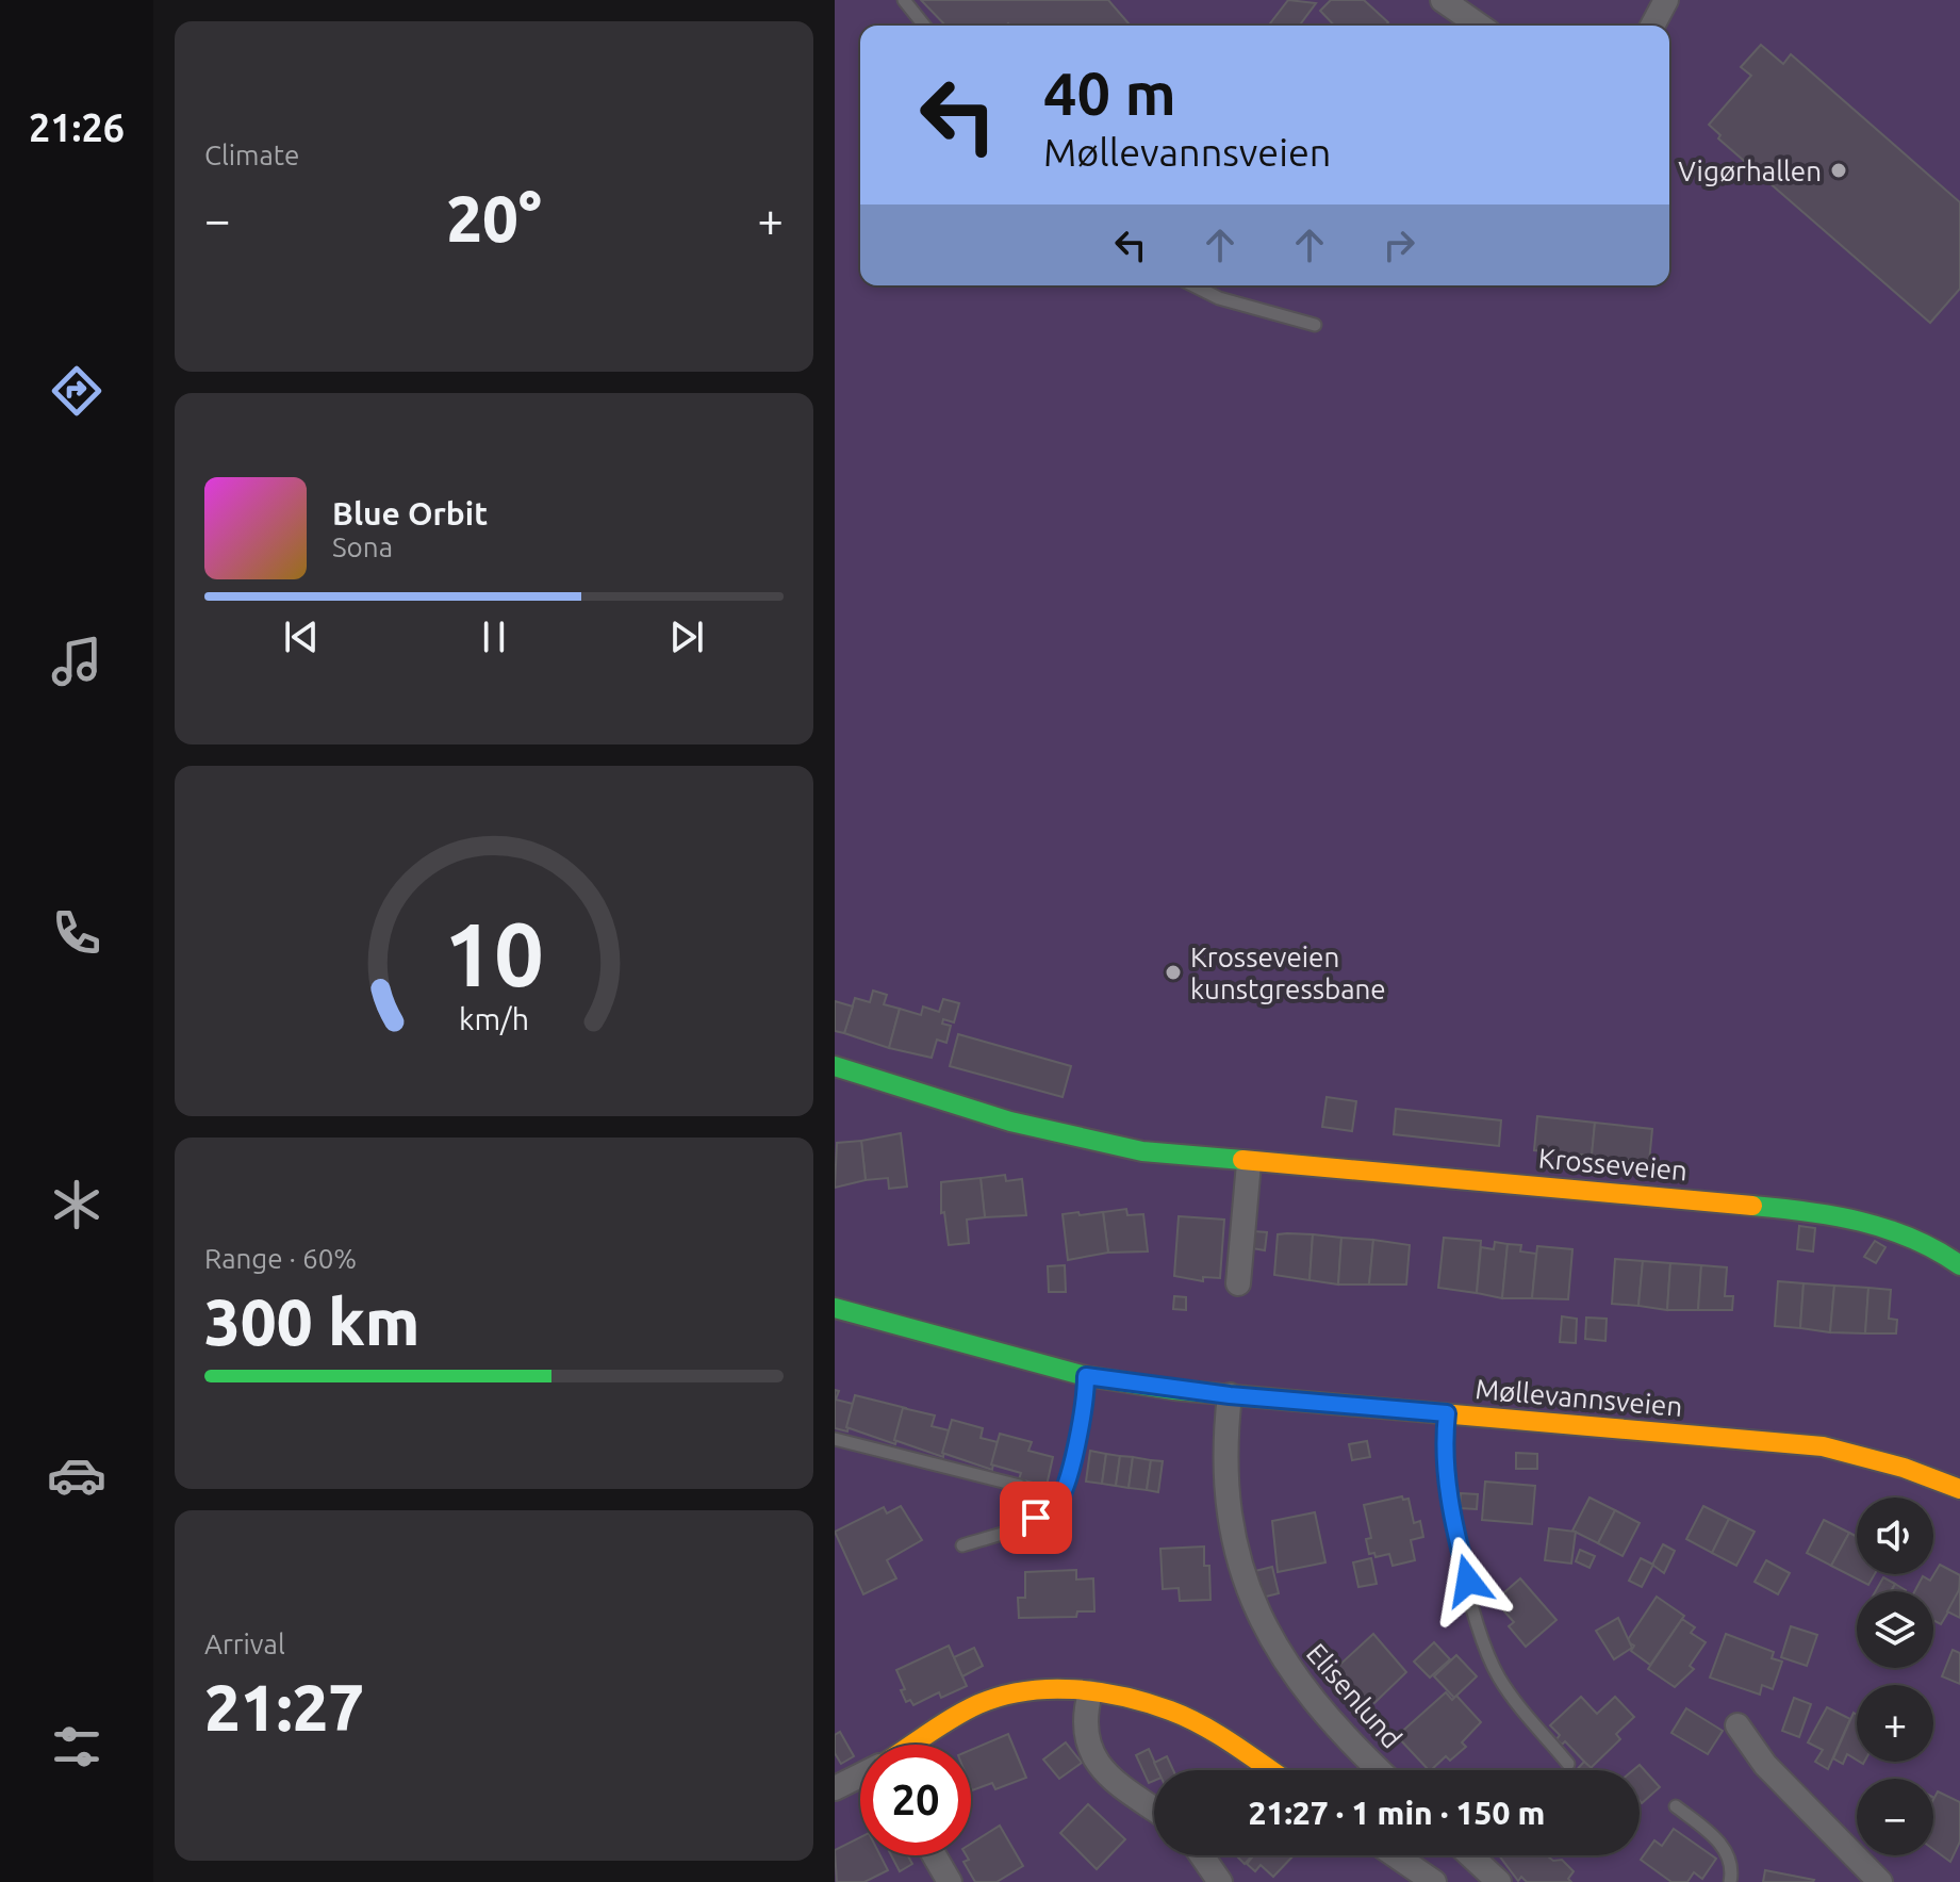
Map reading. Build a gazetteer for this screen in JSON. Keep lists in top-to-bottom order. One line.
{"streets":{"street":["Krosseveien","Møllevannsveien","Elisenlund"]},"crossings":[["Møllevannsveien","Elisenlund"]],"places":["Vigørhallen","Krosseveien kunstgressbane"],"page":{"tabs":"21:26","tile":["Climate",["Range · 60%","300 km"],["Arrival","21:27"]],"turn":["40 m","Møllevannsveien"],"heat":["−","20°","+"],"song":["Blue Orbit","Sona"],"map_buttons":["+","−"],"limit":"20","trip":"21:27 · 1 min · 150 m","gauge":["10","km/h"]}}
